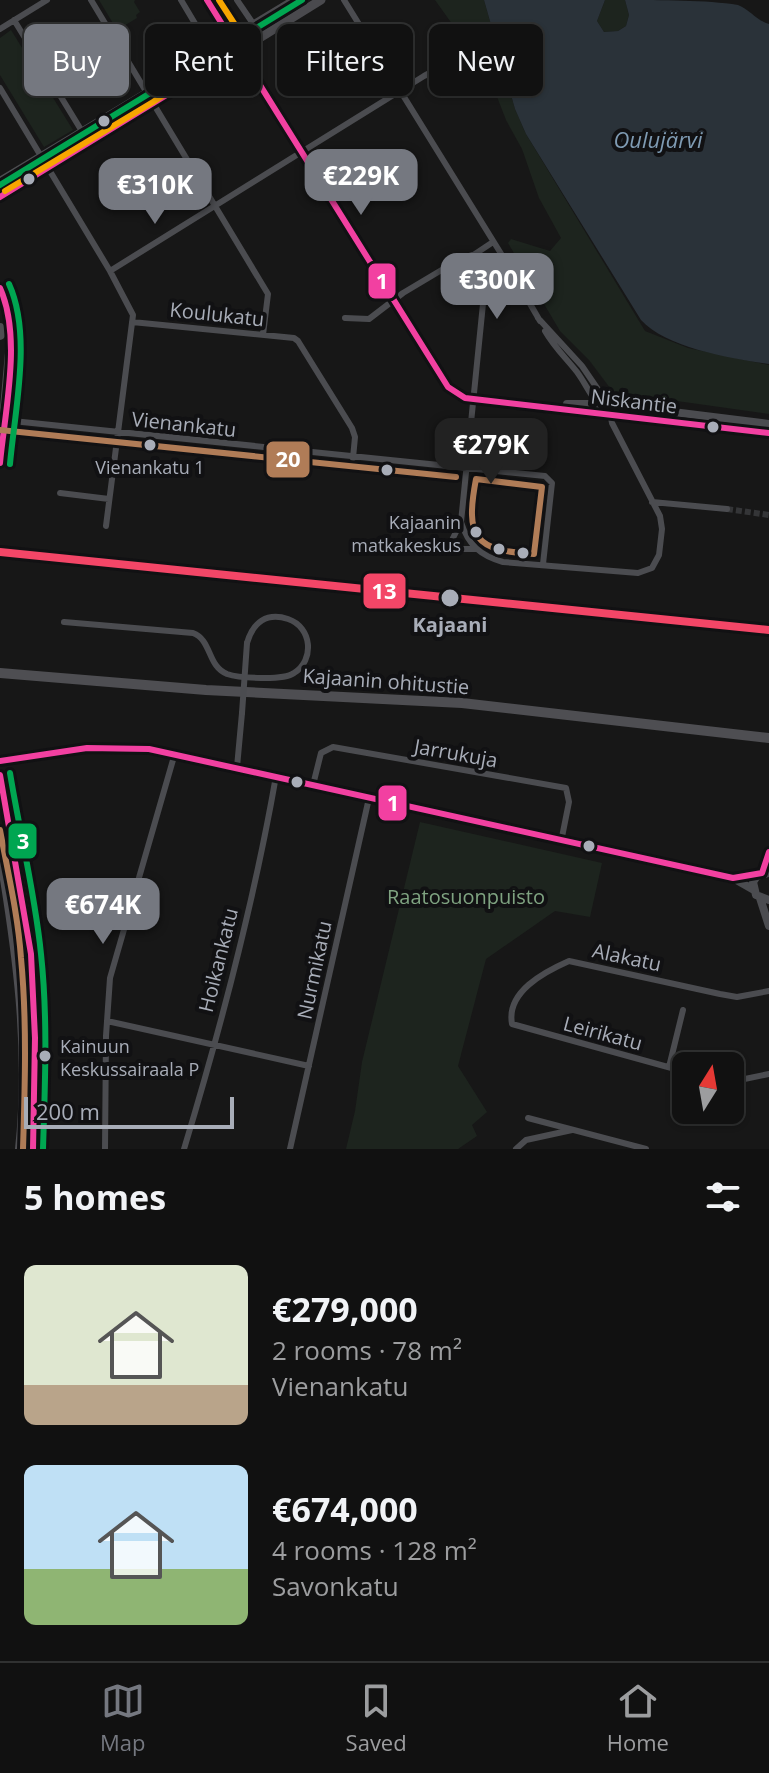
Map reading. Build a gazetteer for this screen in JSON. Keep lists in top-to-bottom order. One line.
{"streets":{"highway":["Kajaanin ohitustie"],"street":["Koulukatu","Niskantie","Vienankatu","Jarrukuja","Alakatu","Hoikankatu","Nurmikatu","Leirikatu"]},"crossings":[["Koulukatu","Vienankatu"],["Alakatu","Leirikatu"]],"water":["Oulujärvi"],"parks":["Raatosuonpuisto"],"places":["Vienankatu 1","Kajaanin matkakeskus","Kajaani","Kainuun Keskussairaala P"],"lines":["transit line 1","transit line 3","transit line 20","transit line 13"],"scale_bar":"200 m","north":"top","page":{"chip":["Buy","Rent","Filters","New"],"price":["€229K","€310K","€300K","€279K","€674K"],"scale":"200 m","heading":"5 homes","list":[{"name":"€279,000","note":"2 rooms · 78 m² · Vienankatu"},{"name":"€674,000","note":"4 rooms · 128 m² · Savonkatu"}],"tabs":["Map","Saved","Home"]}}
